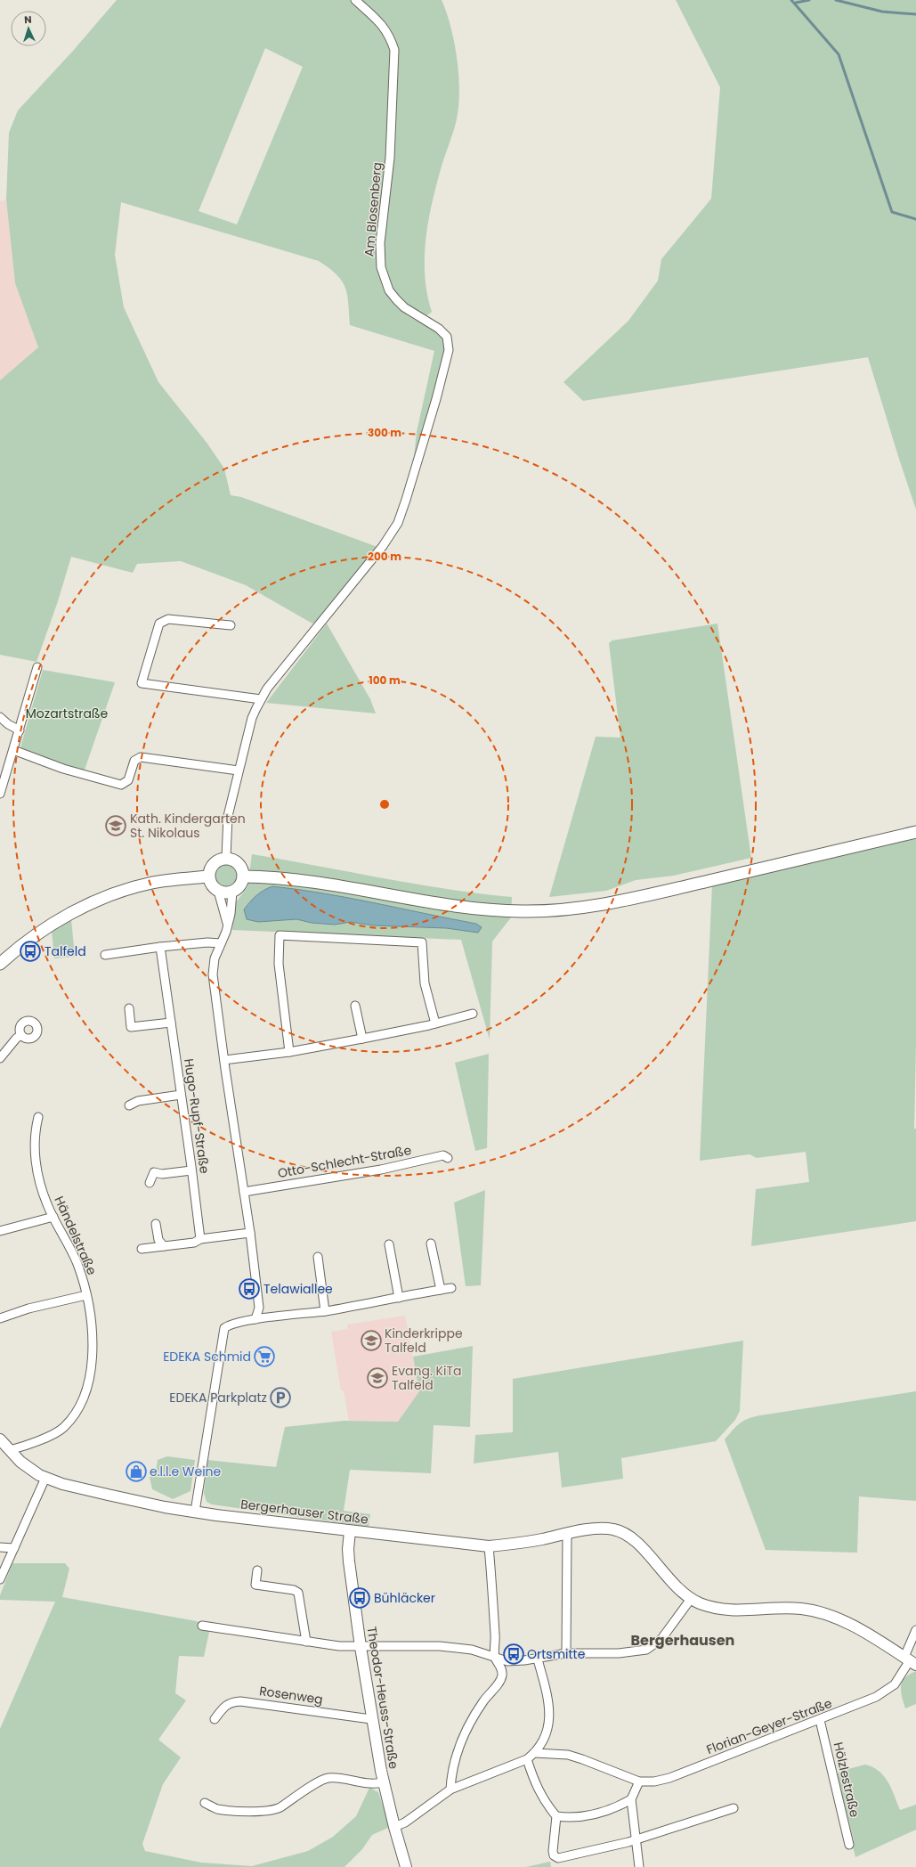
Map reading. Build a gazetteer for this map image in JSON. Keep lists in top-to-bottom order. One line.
{"streets":{"street":["Am Blosenberg","Hugo-Rupf-Straße","Otto-Schlecht-Straße","Händelstraße","Bergerhauser Straße","Rosenweg","Theodor-Heuss-Straße","Florian-Geyer-Straße","Hölzlestraße"]},"crossings":[["Händelstraße","Bergerhauser Straße"],["Bergerhauser Straße","Theodor-Heuss-Straße"],["Rosenweg","Theodor-Heuss-Straße"],["Florian-Geyer-Straße","Hölzlestraße"]],"districts":["Bergerhausen"],"parks":["Mozartstraße"],"places":{"school or university":["Kath. Kindergarten St. Nikolaus","Kinderkrippe Talfeld","Evang. KiTa Talfeld"],"bus stop":["Talfeld","Telawiallee","Bühläcker","Ortsmitte"],"supermarket":["EDEKA Schmid"],"parking":["EDEKA Parkplatz"],"shop":["e.l.l.e Weine"]},"north":"top","rings":["300 m","200 m","100 m"]}
